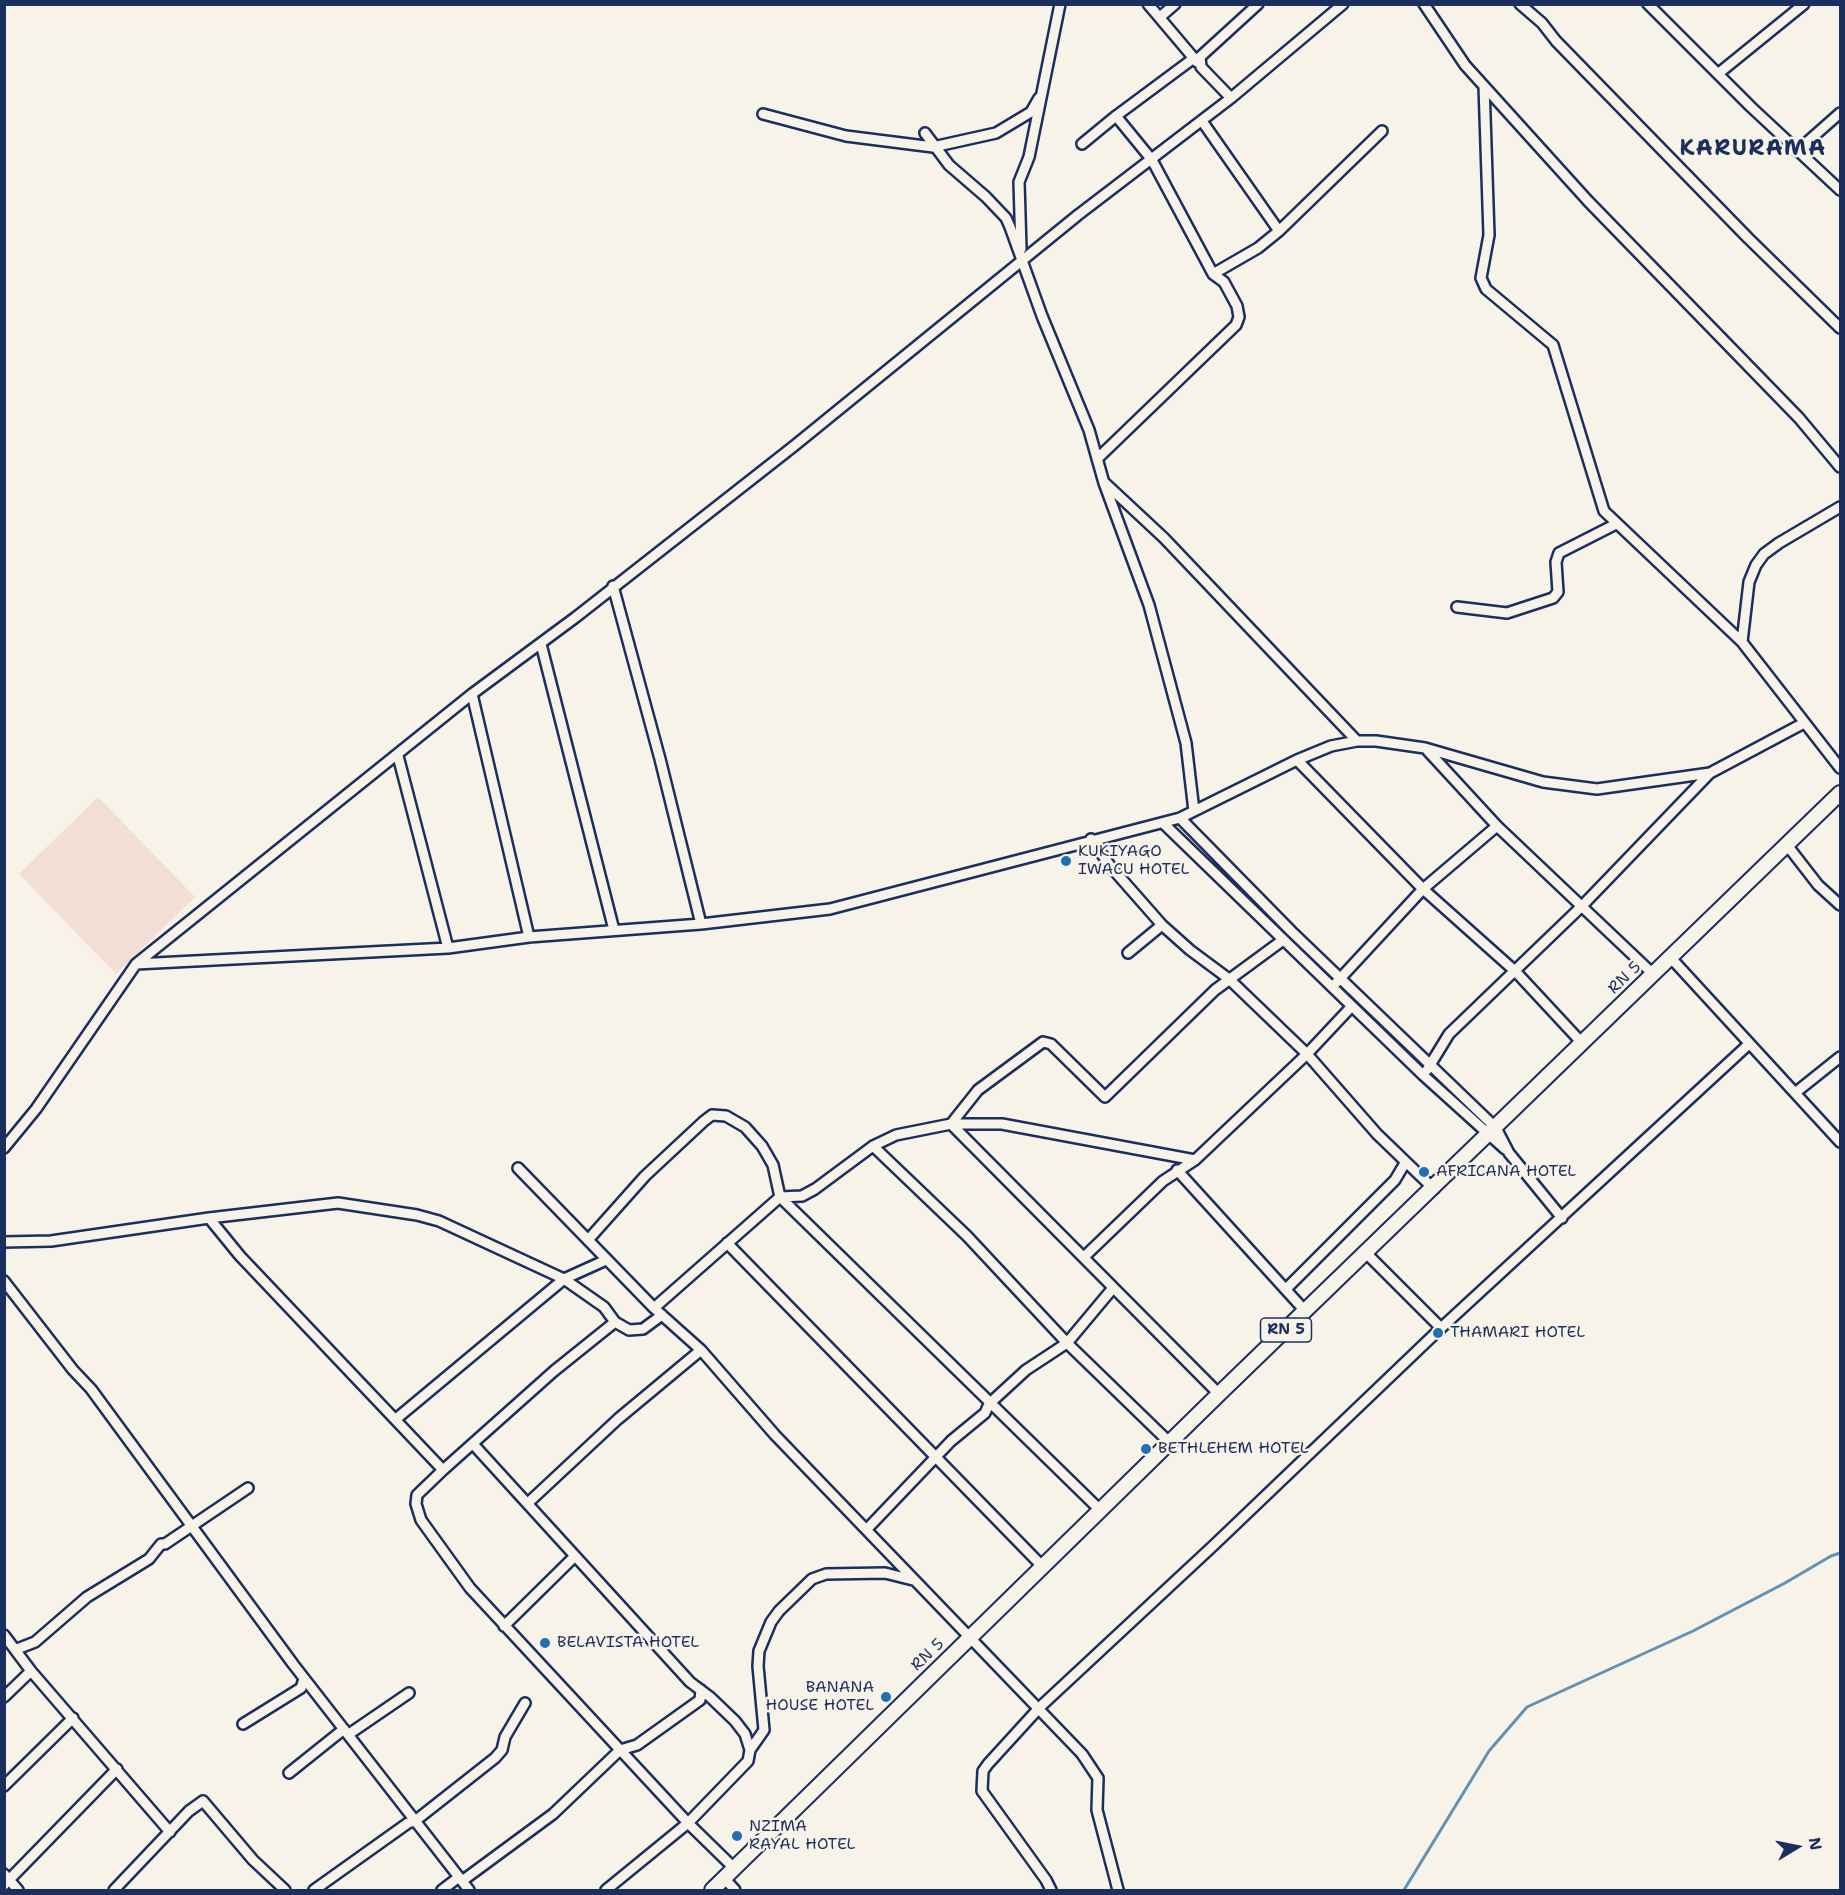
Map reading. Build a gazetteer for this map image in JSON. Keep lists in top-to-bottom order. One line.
{"streets":{"main road":["RN 5"]},"districts":["KARURAMA"],"places":["KUKIYAGO IWACU HOTEL","AFRICANA HOTEL","THAMARI HOTEL","BETHLEHEM HOTEL","BELAVISTA HOTEL","BANANA HOUSE HOTEL","NZIMA RAYAL HOTEL"],"north":"right"}
